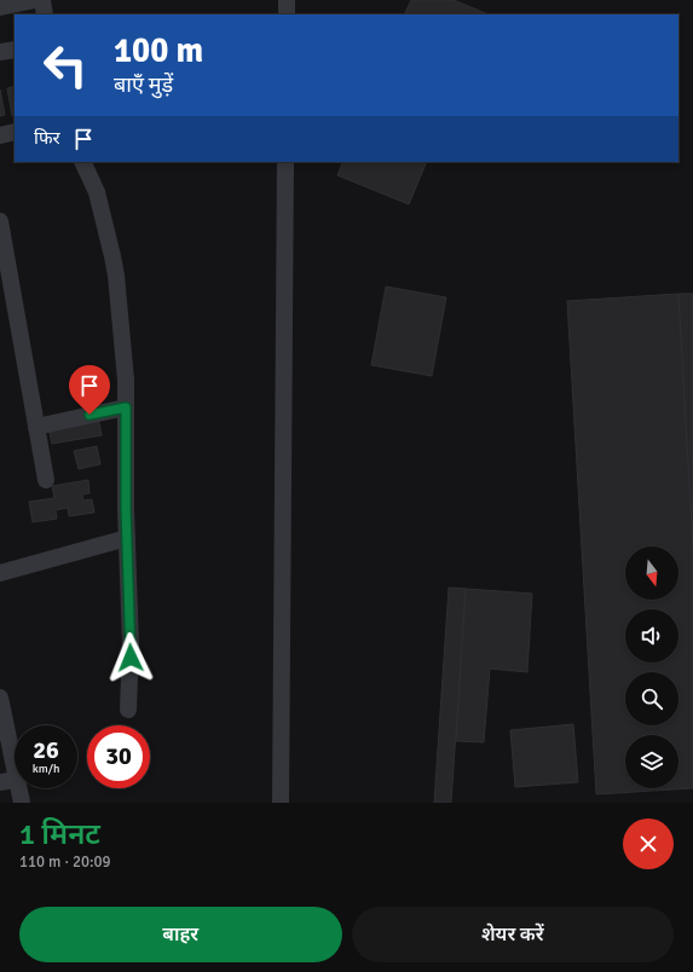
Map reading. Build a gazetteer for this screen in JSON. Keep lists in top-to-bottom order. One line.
{"north":"bottom","page":{"turn":["100 m","बाएँ मुड़ें"],"then":"फिर","speed":"26 km/h","limit":"30","heading":["1 मिनट","110 m · 20:09"],"buttons":["बाहर","शेयर करें"]}}
